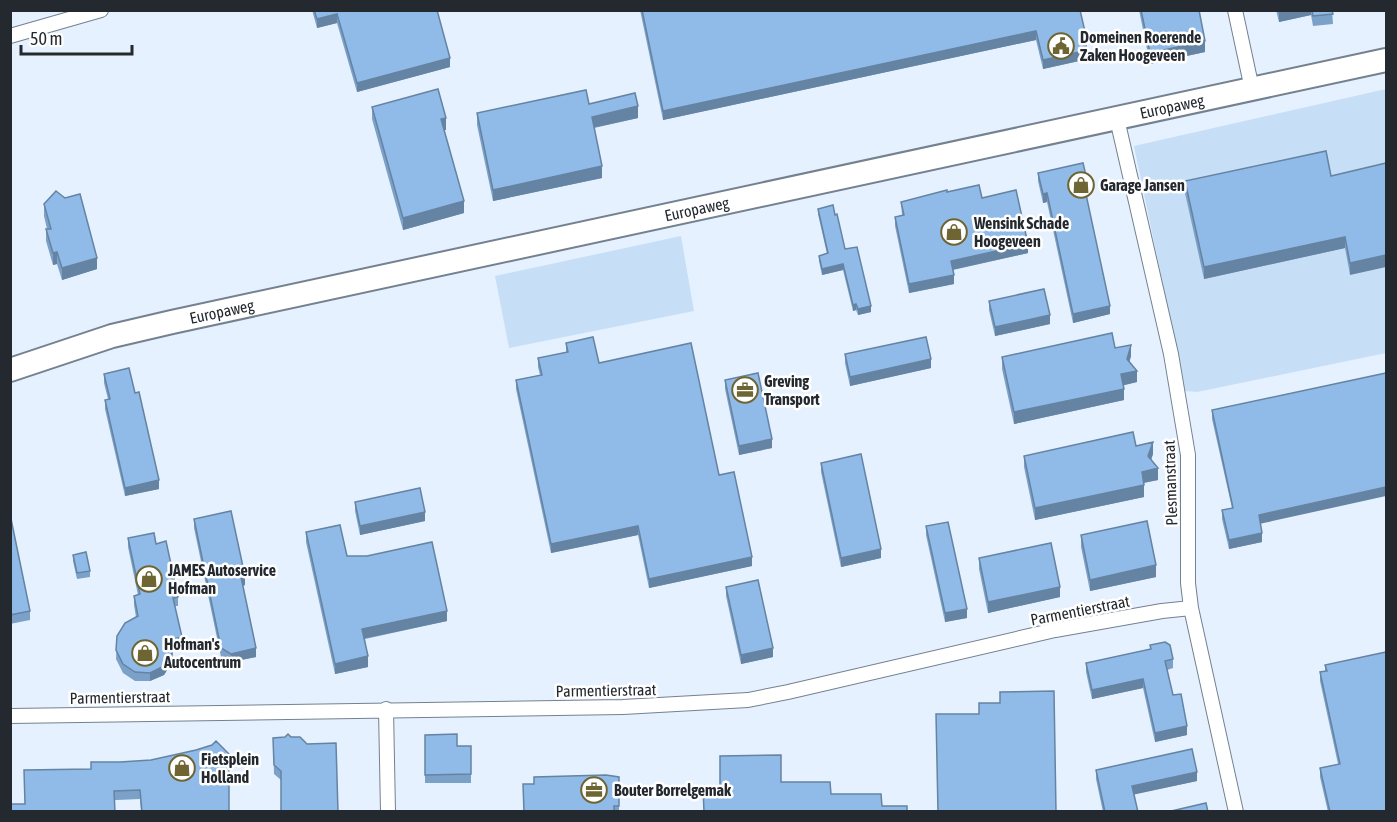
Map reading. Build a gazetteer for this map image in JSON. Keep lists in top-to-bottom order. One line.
{"streets":{"main road":["Europaweg"],"street":["Plesmanstraat","Parmentierstraat"]},"crossings":[["Europaweg","Plesmanstraat"],["Plesmanstraat","Parmentierstraat"]],"places":{"public building":["Domeinen Roerende Zaken Hoogeveen"],"shop":["Garage Jansen","Wensink Schade Hoogeveen","JAMES Autoservice Hofman","Hofman's Autocentrum","Fietsplein Holland"],"office":["Greving Transport","Bouter Borrelgemak"]},"scale_bar":"50 m"}
